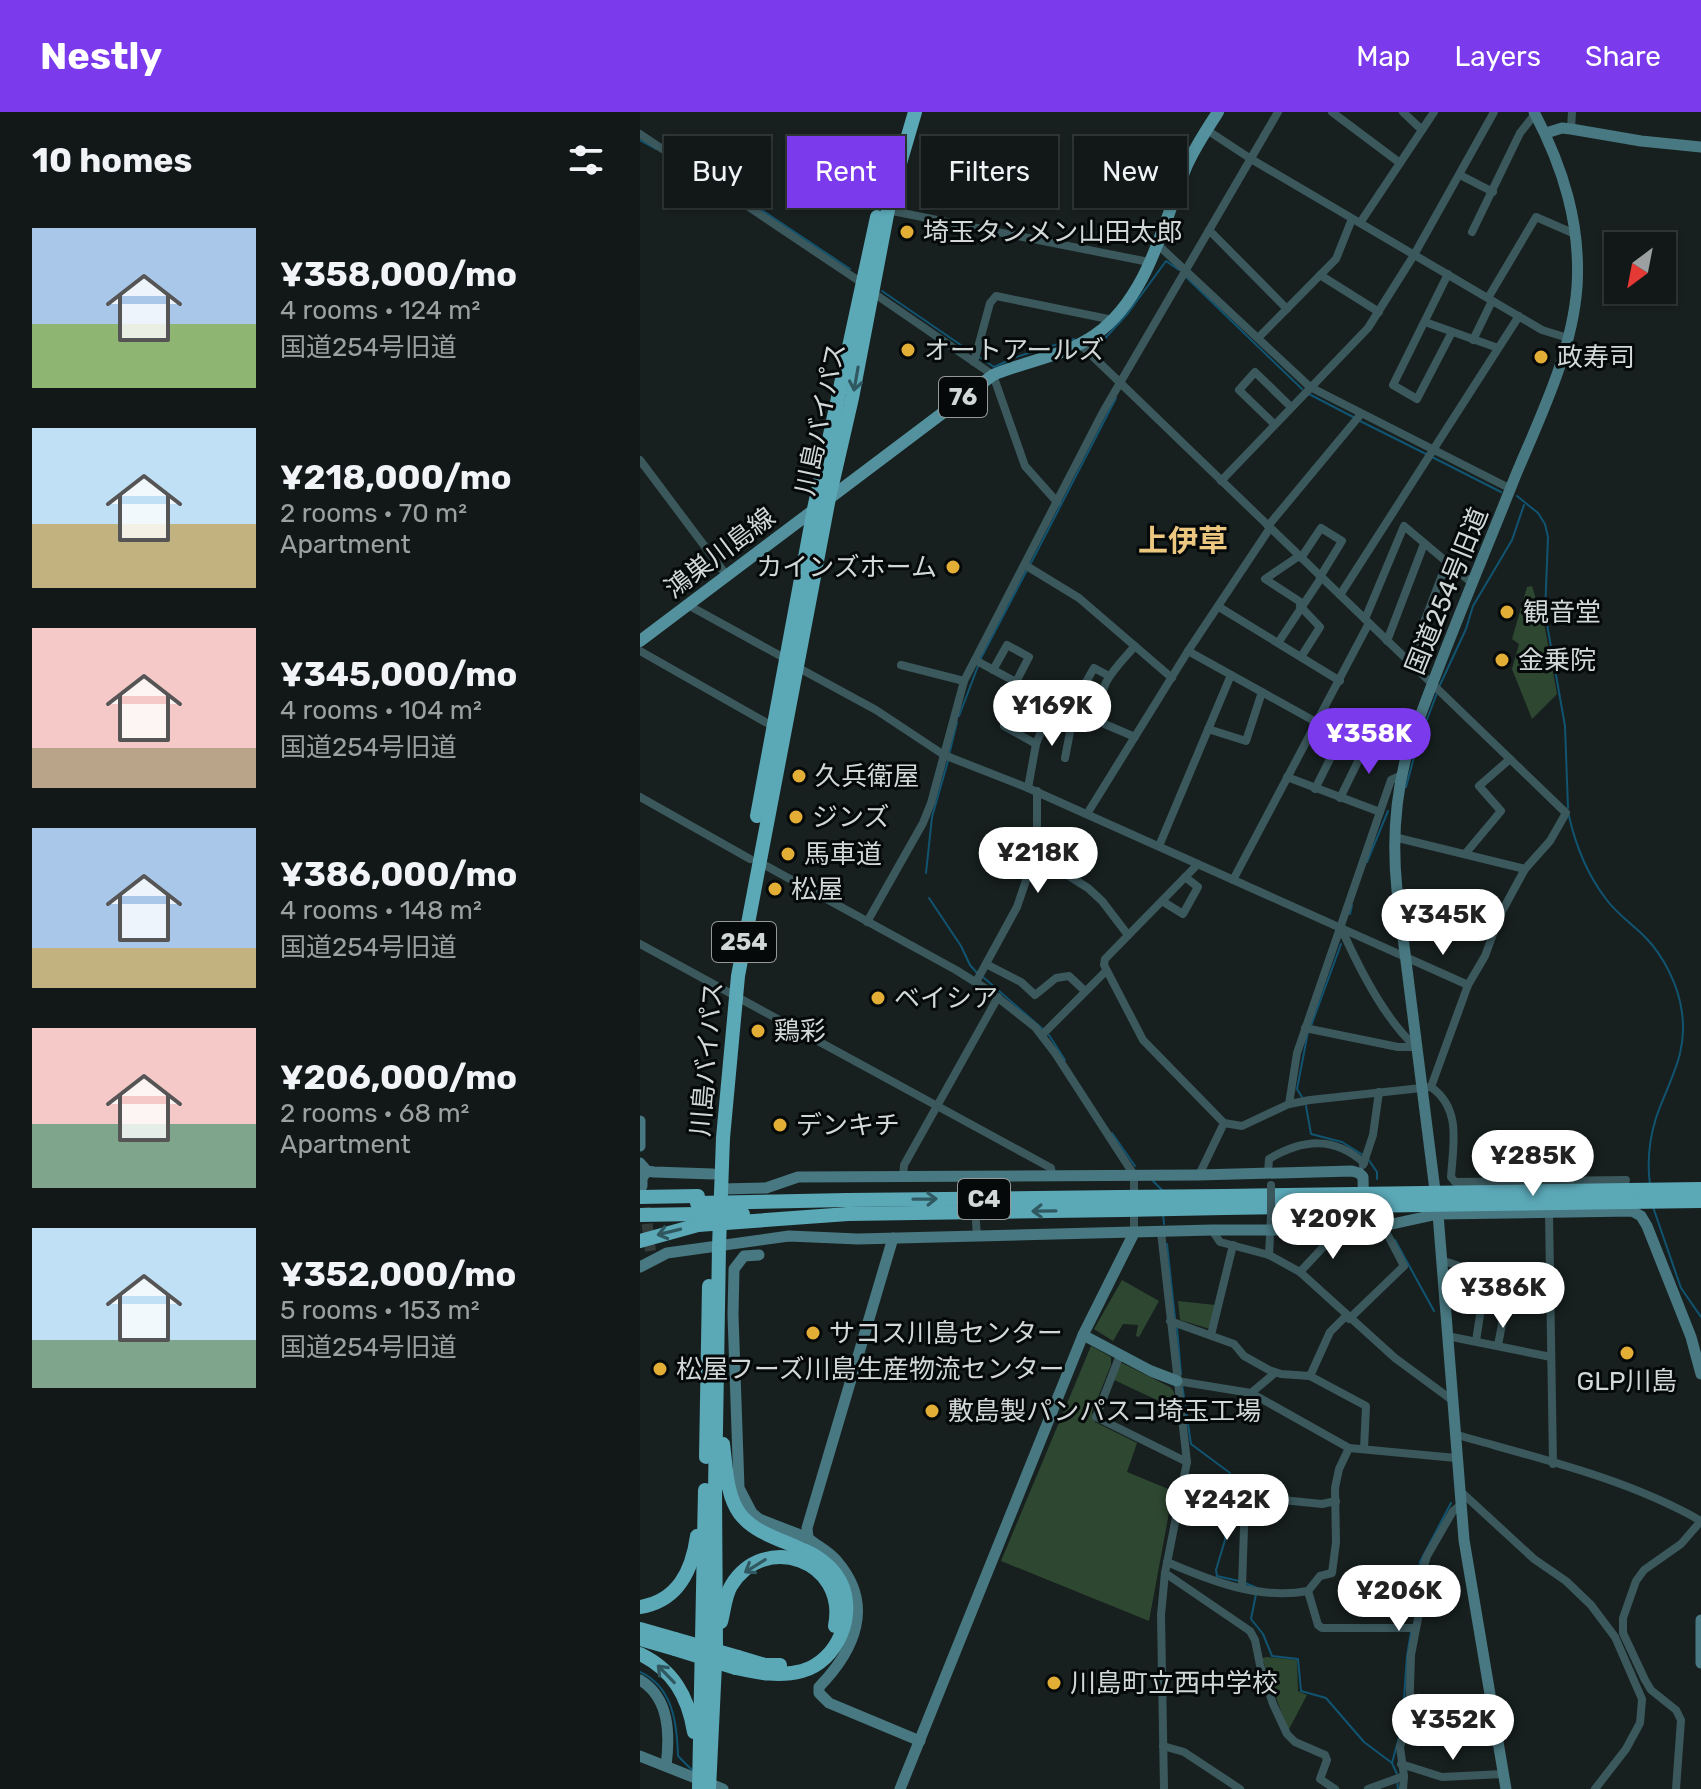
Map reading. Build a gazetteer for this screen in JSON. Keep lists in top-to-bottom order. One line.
{"streets":{"highway":["川島バイパス","254","C4"],"main road":["76","鴻巣川島線"],"street":["国道254号旧道"]},"crossings":[["川島バイパス","鴻巣川島線"]],"districts":["上伊草"],"places":["埼玉タンメン山田太郎","オートアールズ","政寿司","カインズホーム","観音堂","金乗院","久兵衛屋","ジンズ","馬車道","松屋","ベイシア","鶏彩","デンキチ","サコス川島センター","GLP川島","松屋フーズ川島生産物流センター","敷島製パンパスコ埼玉工場","川島町立西中学校"],"north":"bottom left","page":{"header":"Nestly","nav":["Map","Layers","Share"],"heading":"10 homes","chip":["Buy","Rent","Filters","New"],"list":[{"name":"¥358,000/mo","note":"4 rooms · 124 m² · 国道254号旧道"},{"name":"¥218,000/mo","note":"2 rooms · 70 m² · Apartment"},{"name":"¥345,000/mo","note":"4 rooms · 104 m² · 国道254号旧道"},{"name":"¥386,000/mo","note":"4 rooms · 148 m² · 国道254号旧道"},{"name":"¥206,000/mo","note":"2 rooms · 68 m² · Apartment"},{"name":"¥352,000/mo","note":"5 rooms · 153 m² · 国道254号旧道"}],"price":["¥169K","¥358K","¥218K","¥345K","¥285K","¥209K","¥386K","¥242K","¥206K","¥352K"]}}
